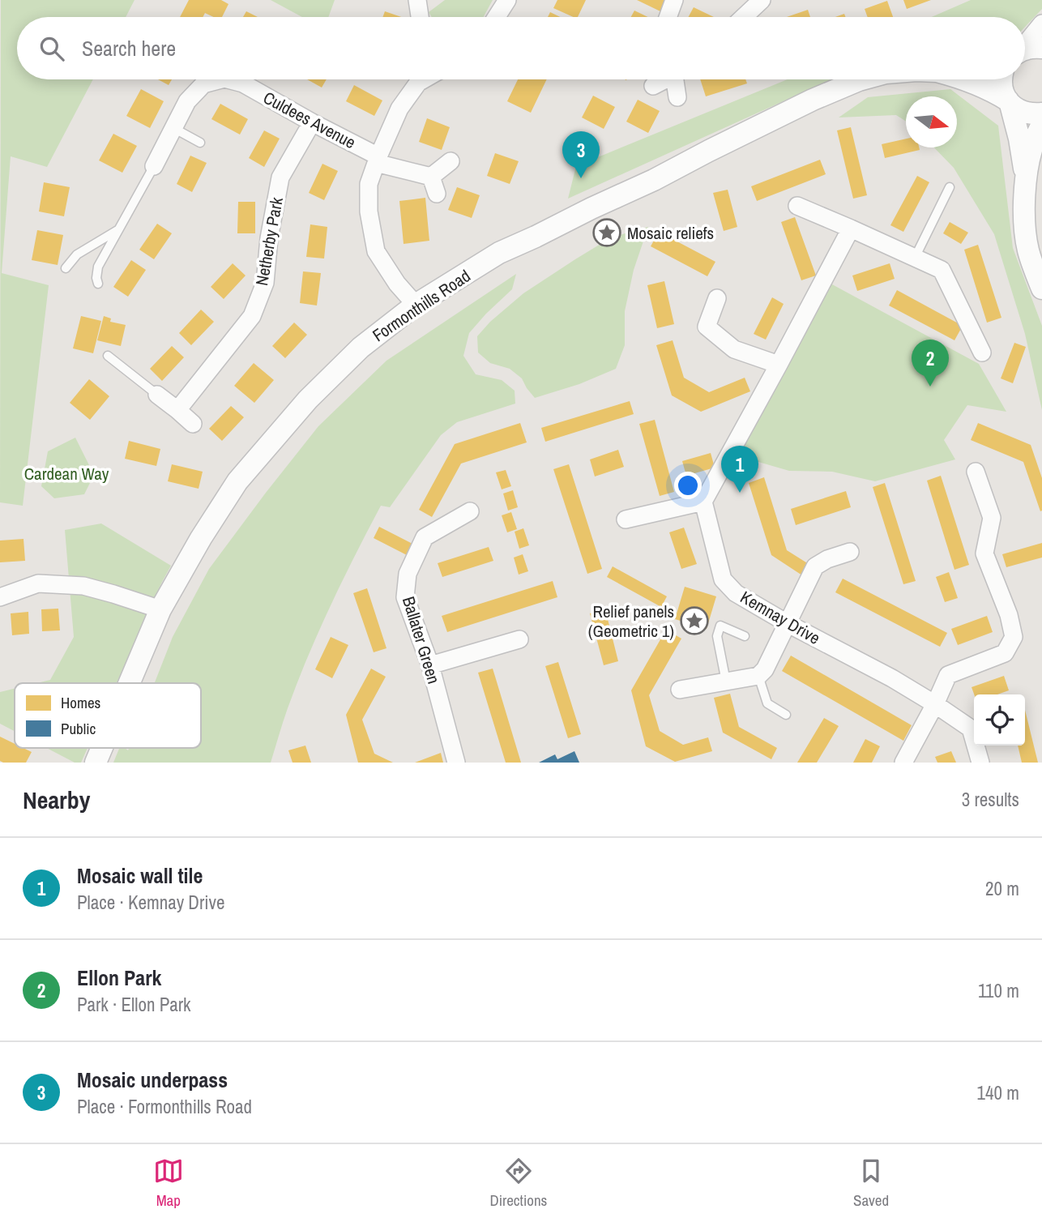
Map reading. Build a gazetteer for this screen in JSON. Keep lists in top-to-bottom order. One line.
{"streets":{"street":["Culdees Avenue","Netherby Park","Formonthills Road","Kemnay Drive","Ballater Green"]},"crossings":[["Culdees Avenue","Netherby Park"]],"parks":["Cardean Way"],"places":{"place":["Mosaic reliefs","Relief panels (Geometric 1)"]},"legend":["Homes","Public"],"north":"right","page":{"search":"Search here","pins":["3","2","1"],"heading":["Nearby","3 results"],"list":[{"mark":"1","name":"Mosaic wall tile","note":"Place · Kemnay Drive","value":"20 m"},{"mark":"2","name":"Ellon Park","note":"Park · Ellon Park","value":"110 m"},{"mark":"3","name":"Mosaic underpass","note":"Place · Formonthills Road","value":"140 m"}],"nav":["Map","Directions","Saved"]}}
